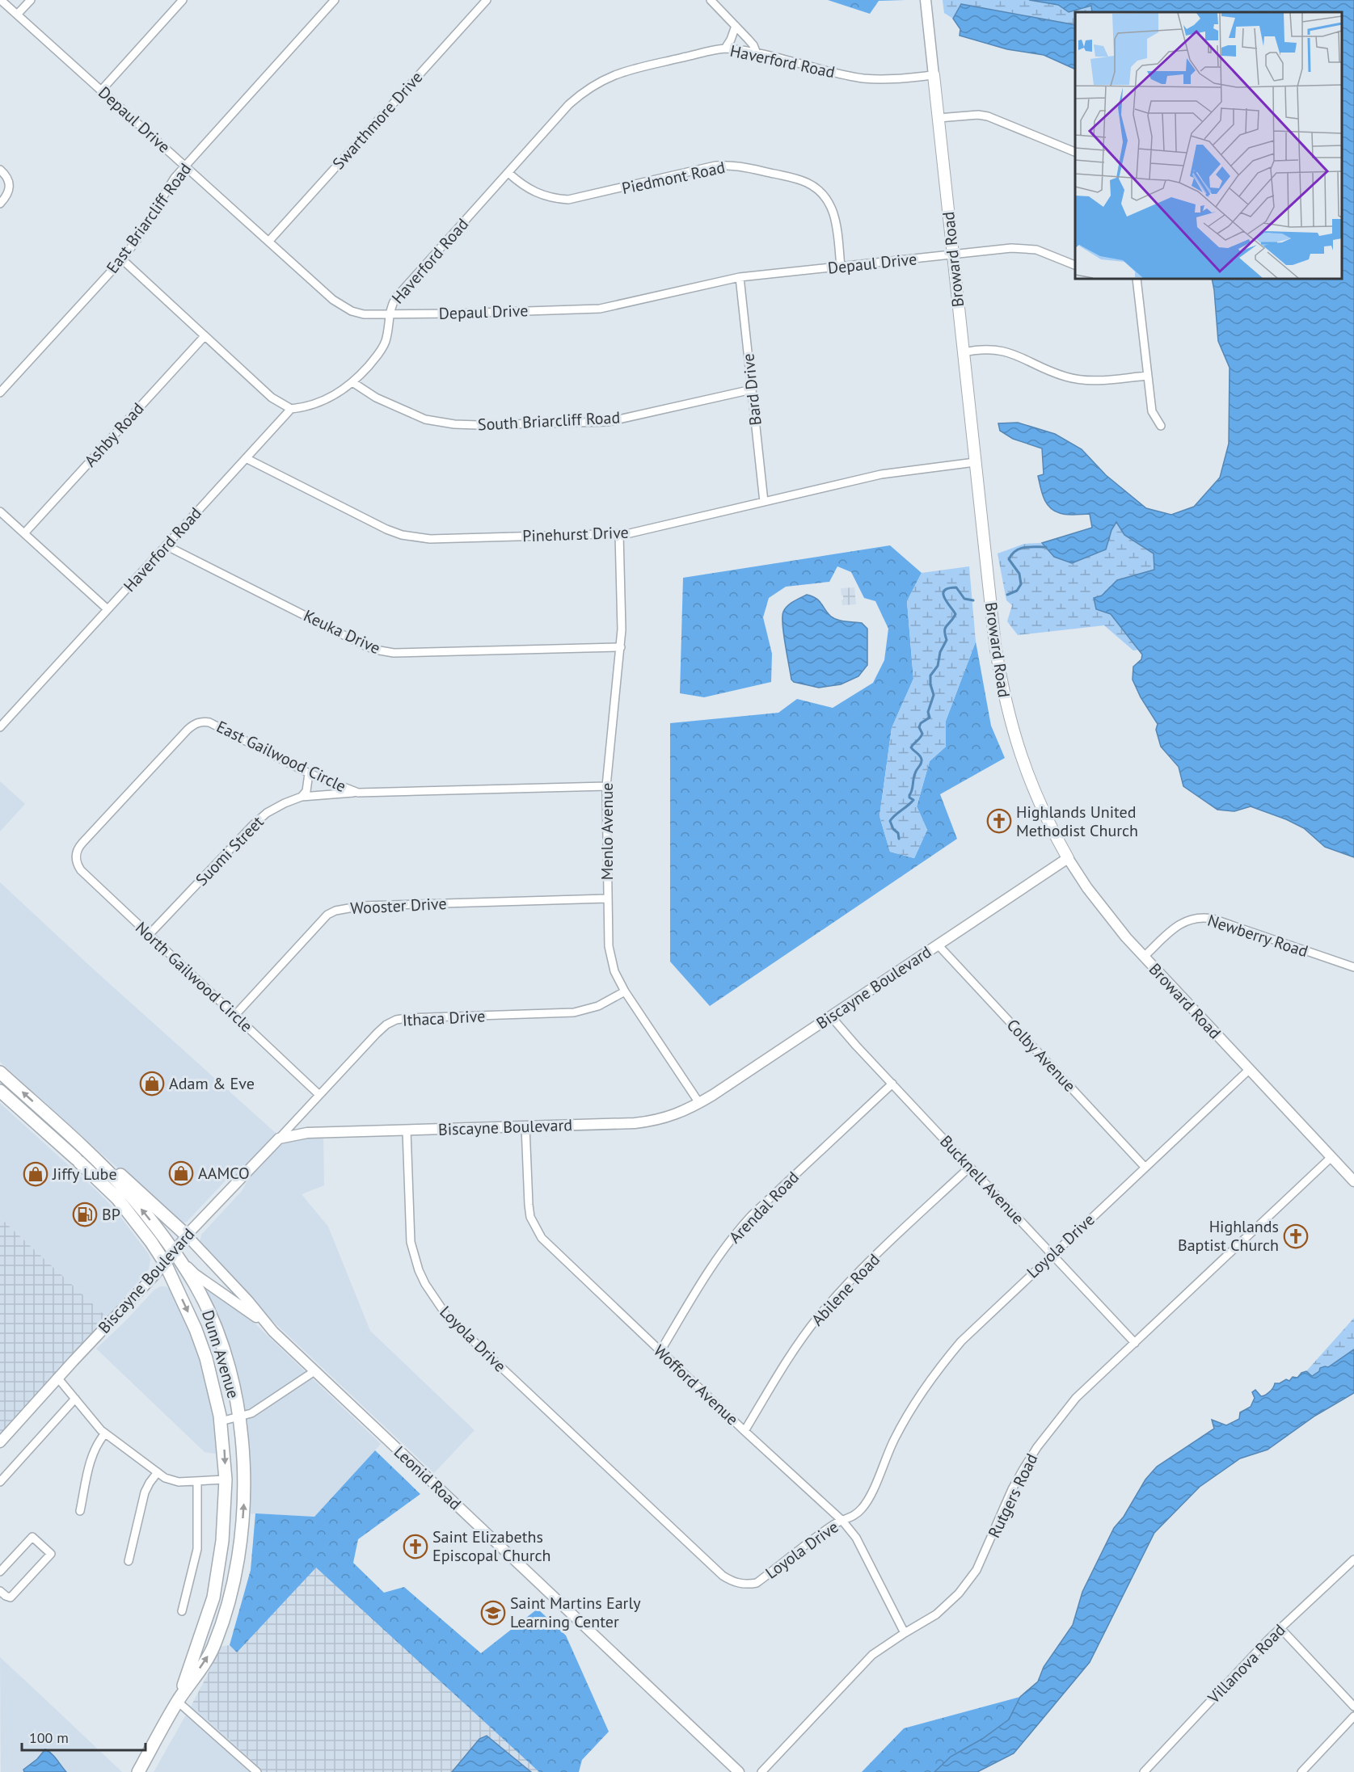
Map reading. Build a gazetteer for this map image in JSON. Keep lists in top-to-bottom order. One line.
{"streets":{"main road":["Broward Road","Dunn Avenue"],"street":["Haverford Road","Depaul Drive","Swarthmore Drive","Piedmont Road","East Briarcliff Road","Bard Drive","South Briarcliff Road","Ashby Road","Pinehurst Drive","Keuka Drive","East Gailwood Circle","Menlo Avenue","Suomi Street","Wooster Drive","Newberry Road","North Gailwood Circle","Biscayne Boulevard","Ithaca Drive","Colby Avenue","Bucknell Avenue","Arendal Road","Loyola Drive","Abilene Road","Wofford Avenue","Leonid Road","Rutgers Road","Villanova Road"]},"crossings":[["Haverford Road","Depaul Drive"],["Haverford Road","Piedmont Road"],["Haverford Road","Broward Road"],["Haverford Road","South Briarcliff Road"],["Haverford Road","Pinehurst Drive"],["Haverford Road","Keuka Drive"],["Depaul Drive","Swarthmore Drive"],["Depaul Drive","Piedmont Road"],["Depaul Drive","East Briarcliff Road"],["Depaul Drive","Broward Road"],["Depaul Drive","Bard Drive"],["Broward Road","Pinehurst Drive"],["Broward Road","Newberry Road"],["Broward Road","Biscayne Boulevard"],["Broward Road","Loyola Drive"],["Broward Road","Rutgers Road"],["Bard Drive","South Briarcliff Road"],["Bard Drive","Pinehurst Drive"],["Pinehurst Drive","Menlo Avenue"],["Keuka Drive","Menlo Avenue"],["East Gailwood Circle","Menlo Avenue"],["East Gailwood Circle","Suomi Street"],["East Gailwood Circle","North Gailwood Circle"],["Menlo Avenue","Wooster Drive"],["Menlo Avenue","Biscayne Boulevard"],["Menlo Avenue","Ithaca Drive"],["Suomi Street","North Gailwood Circle"],["Wooster Drive","North Gailwood Circle"],["North Gailwood Circle","Ithaca Drive"],["Biscayne Boulevard","Ithaca Drive"],["Biscayne Boulevard","Colby Avenue"],["Biscayne Boulevard","Bucknell Avenue"],["Biscayne Boulevard","Loyola Drive"],["Biscayne Boulevard","Dunn Avenue"],["Biscayne Boulevard","Wofford Avenue"],["Biscayne Boulevard","Leonid Road"],["Colby Avenue","Loyola Drive"],["Bucknell Avenue","Arendal Road"],["Bucknell Avenue","Loyola Drive"],["Bucknell Avenue","Abilene Road"],["Bucknell Avenue","Rutgers Road"],["Arendal Road","Wofford Avenue"],["Loyola Drive","Wofford Avenue"],["Abilene Road","Wofford Avenue"],["Dunn Avenue","Leonid Road"],["Wofford Avenue","Rutgers Road"]],"places":{"church":["Highlands United Methodist Church","Highlands Baptist Church","Saint Elizabeths Episcopal Church"],"shop":["Adam & Eve","AAMCO","Jiffy Lube"],"fuel station":["BP"],"school or university":["Saint Martins Early Learning Center"]},"scale_bar":"100 m"}
